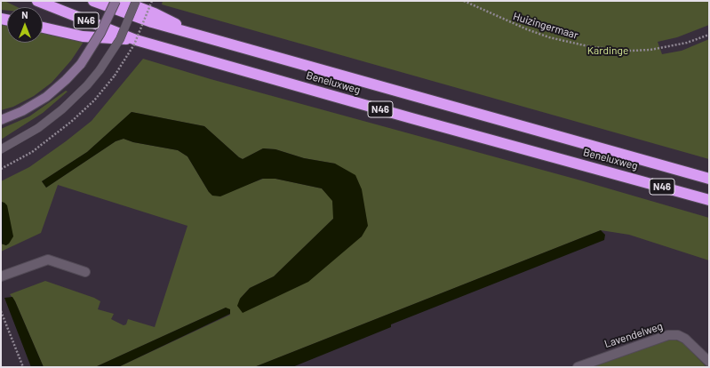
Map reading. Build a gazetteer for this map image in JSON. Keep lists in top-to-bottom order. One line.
{"streets":{"highway":["N46","Beneluxweg"],"street":["Lavendelweg"],"path":["Huizingermaar"]},"crossings":[["N46","Beneluxweg"]],"parks":["Kardinge"],"north":"top"}
